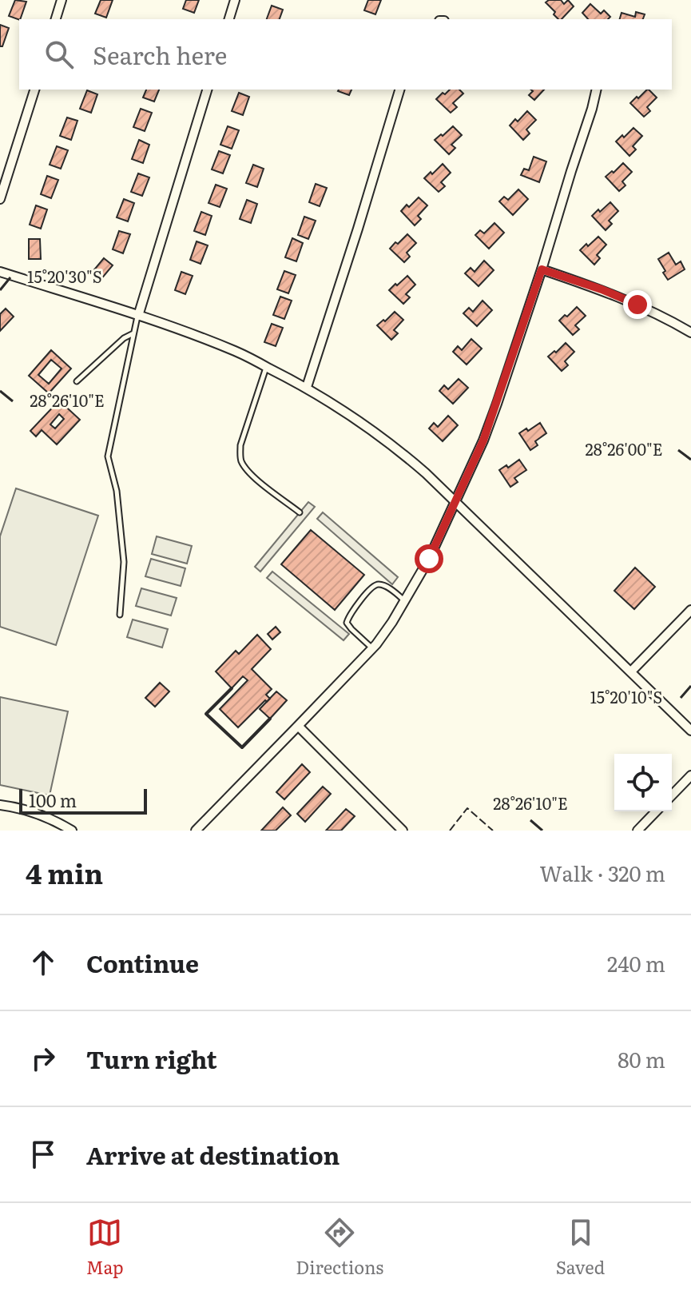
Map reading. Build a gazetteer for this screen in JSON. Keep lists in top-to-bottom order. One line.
{"scale_bar":"100 m","page":{"search":"Search here","scale":"100 m","heading":["4 min","Walk · 320 m"],"list":[["Continue","240 m"],["Turn right","80 m"],"Arrive at destination"],"nav":["Map","Directions","Saved"]},"coordinates":["15°20'30\"S","28°26'10\"E","28°26'00\"E","15°20'10\"S"]}
